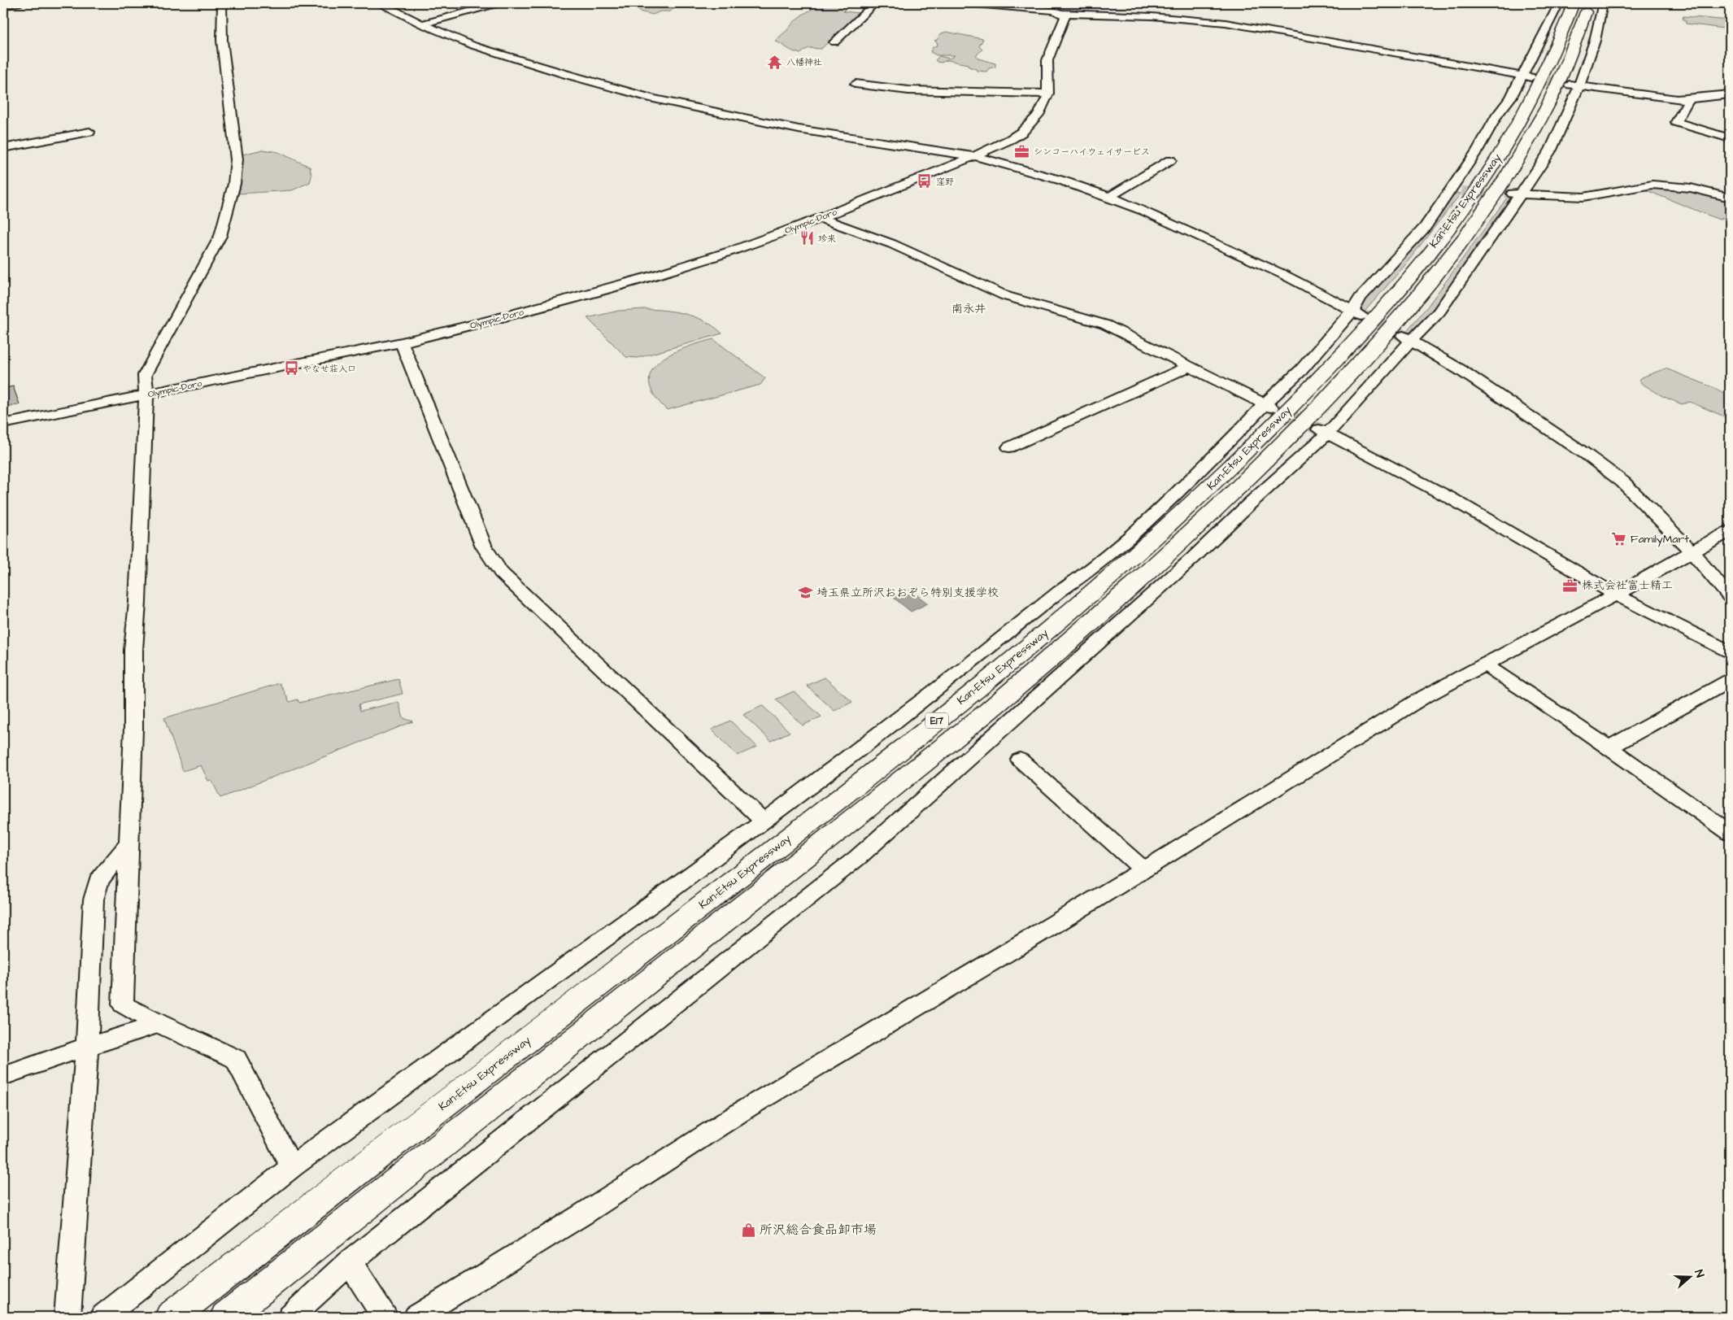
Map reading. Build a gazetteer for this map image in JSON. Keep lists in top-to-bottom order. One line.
{"streets":{"highway":["Kan-Etsu Expressway","E17"],"street":["Olympic-Doro"]},"districts":["南永井"],"places":{"temple":["八幡神社"],"office":["シンコーハイウェイサービス","株式会社富士精工"],"bus stop":["窪野","やなせ荘入口"],"restaurant":["珍来"],"supermarket":["FamilyMart"],"school or university":["埼玉県立所沢おおぞら特別支援学校"],"shop":["所沢総合食品卸市場"]},"north":"right"}
